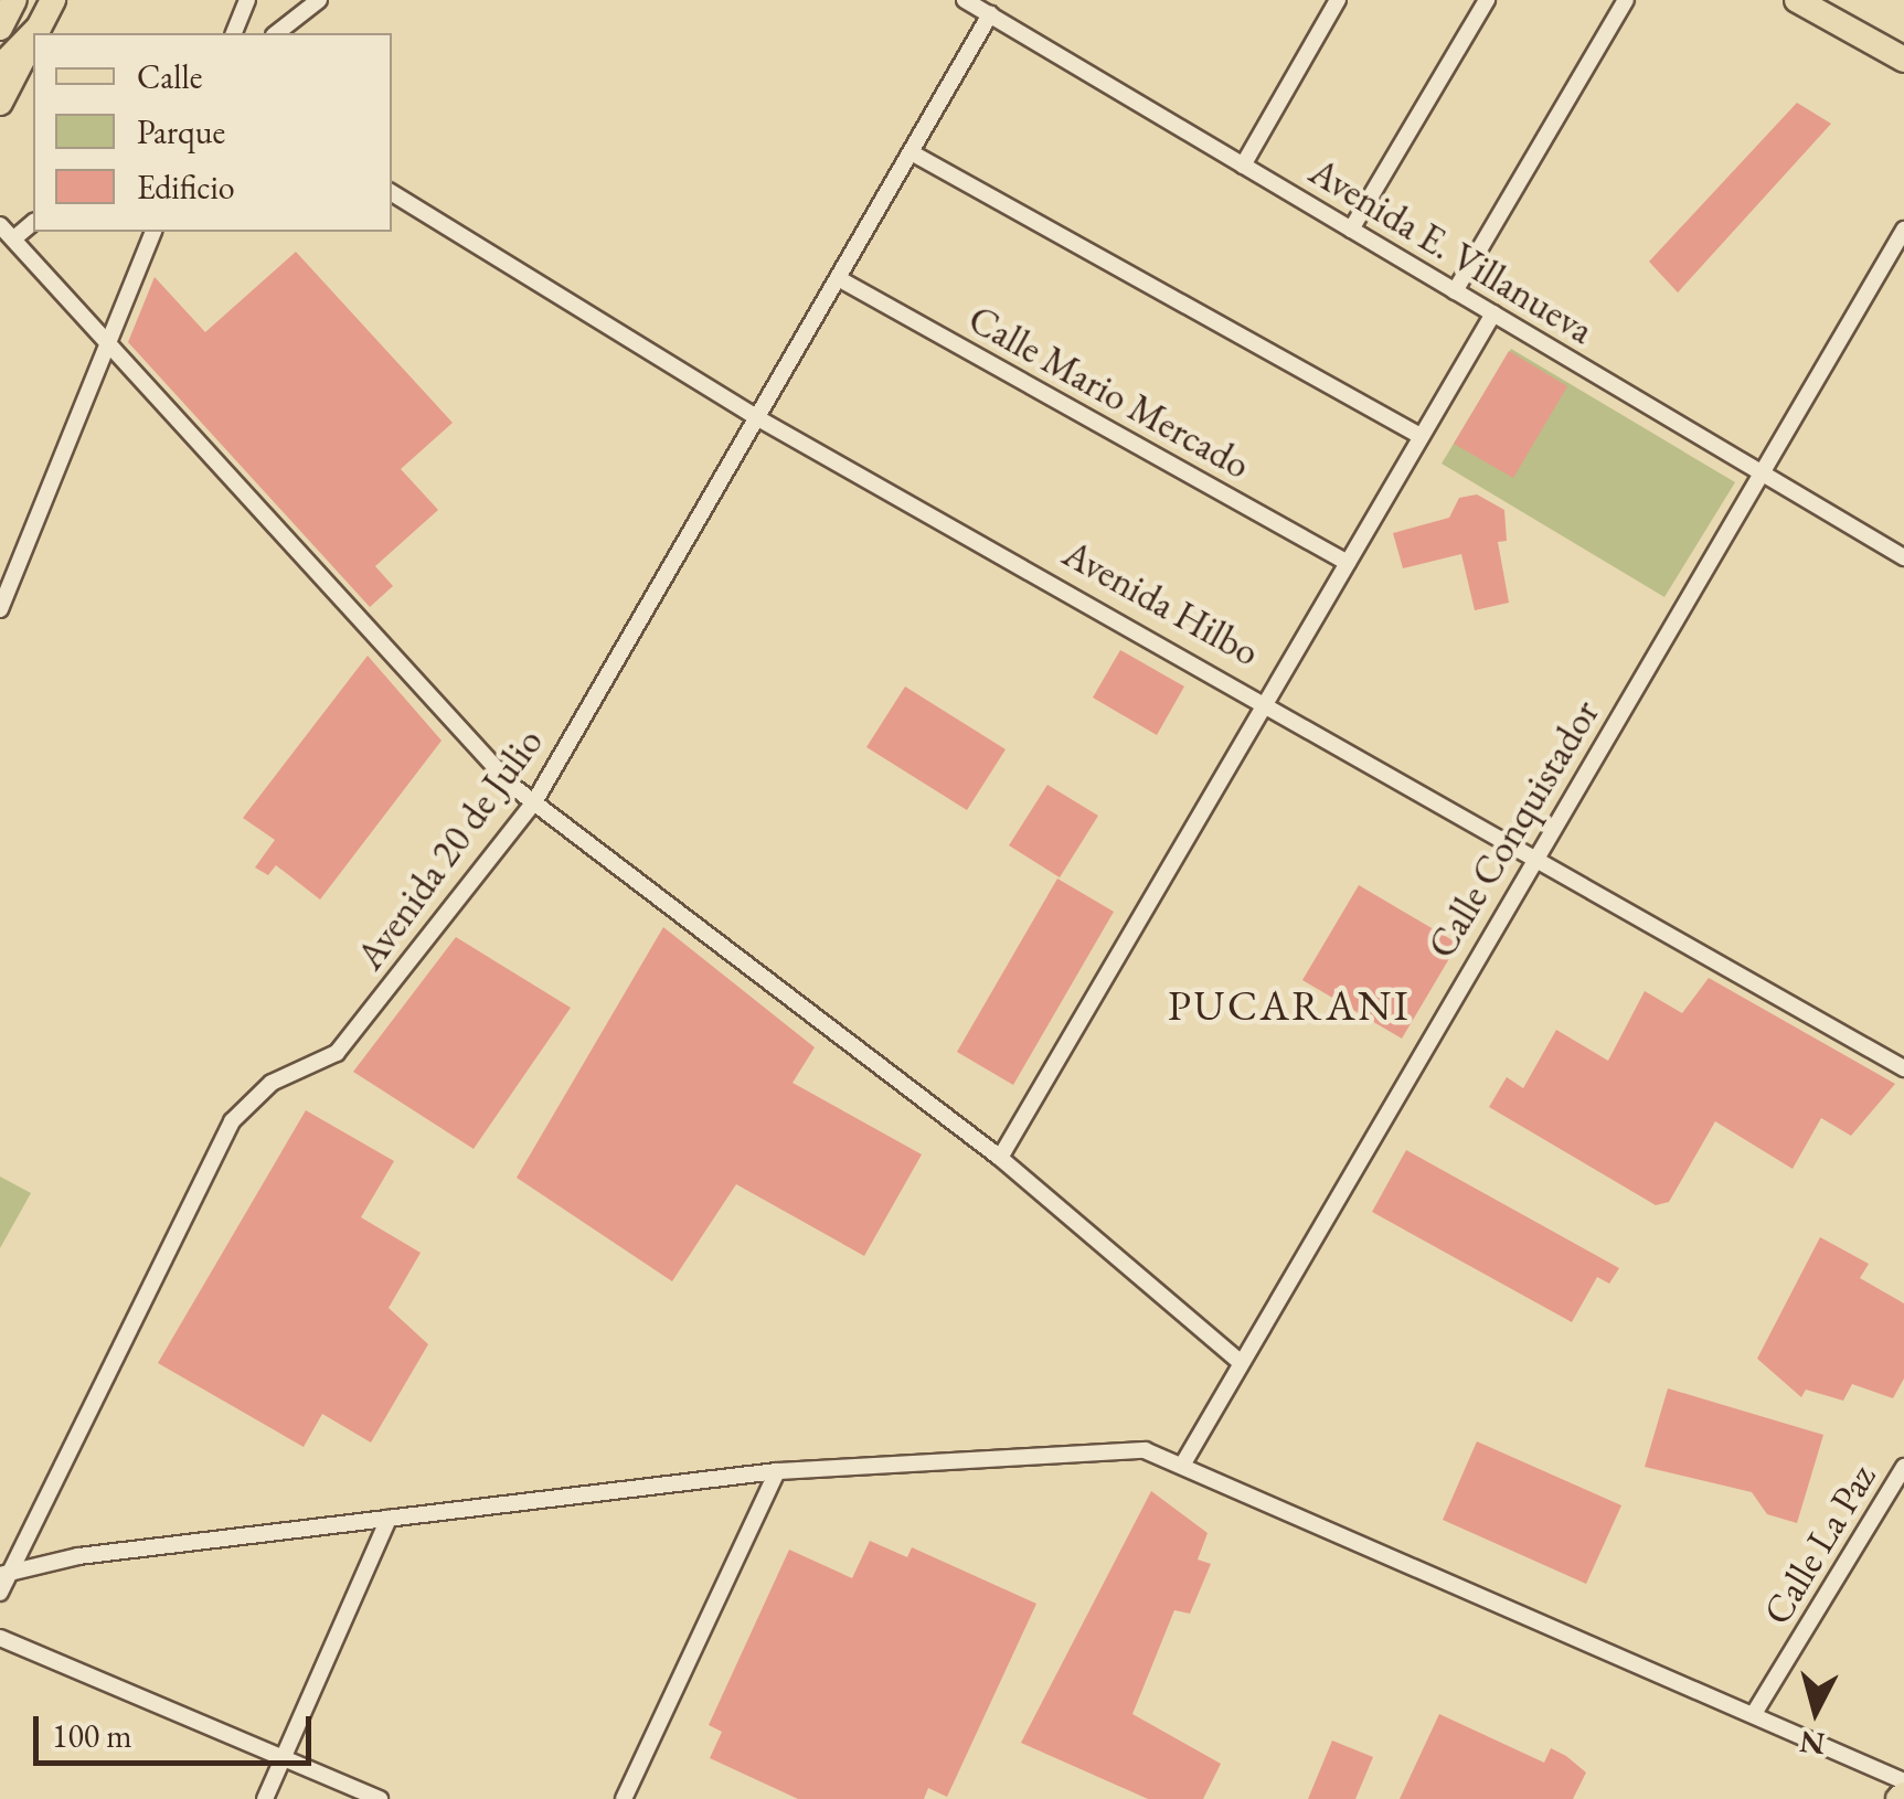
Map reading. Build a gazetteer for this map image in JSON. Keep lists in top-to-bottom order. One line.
{"streets":{"street":["Avenida E. Villanueva","Calle Mario Mercado","Avenida Hilbo","Calle Conquistador","Avenida 20 de Julio","Calle La Paz"]},"crossings":[["Avenida E. Villanueva","Calle Conquistador"],["Avenida E. Villanueva","Avenida 20 de Julio"],["Calle Mario Mercado","Avenida 20 de Julio"],["Avenida Hilbo","Calle Conquistador"],["Avenida Hilbo","Avenida 20 de Julio"]],"districts":["PUCARANI"],"legend":["Calle","Parque","Edificio"],"scale_bar":"100 m","north":"bottom"}
